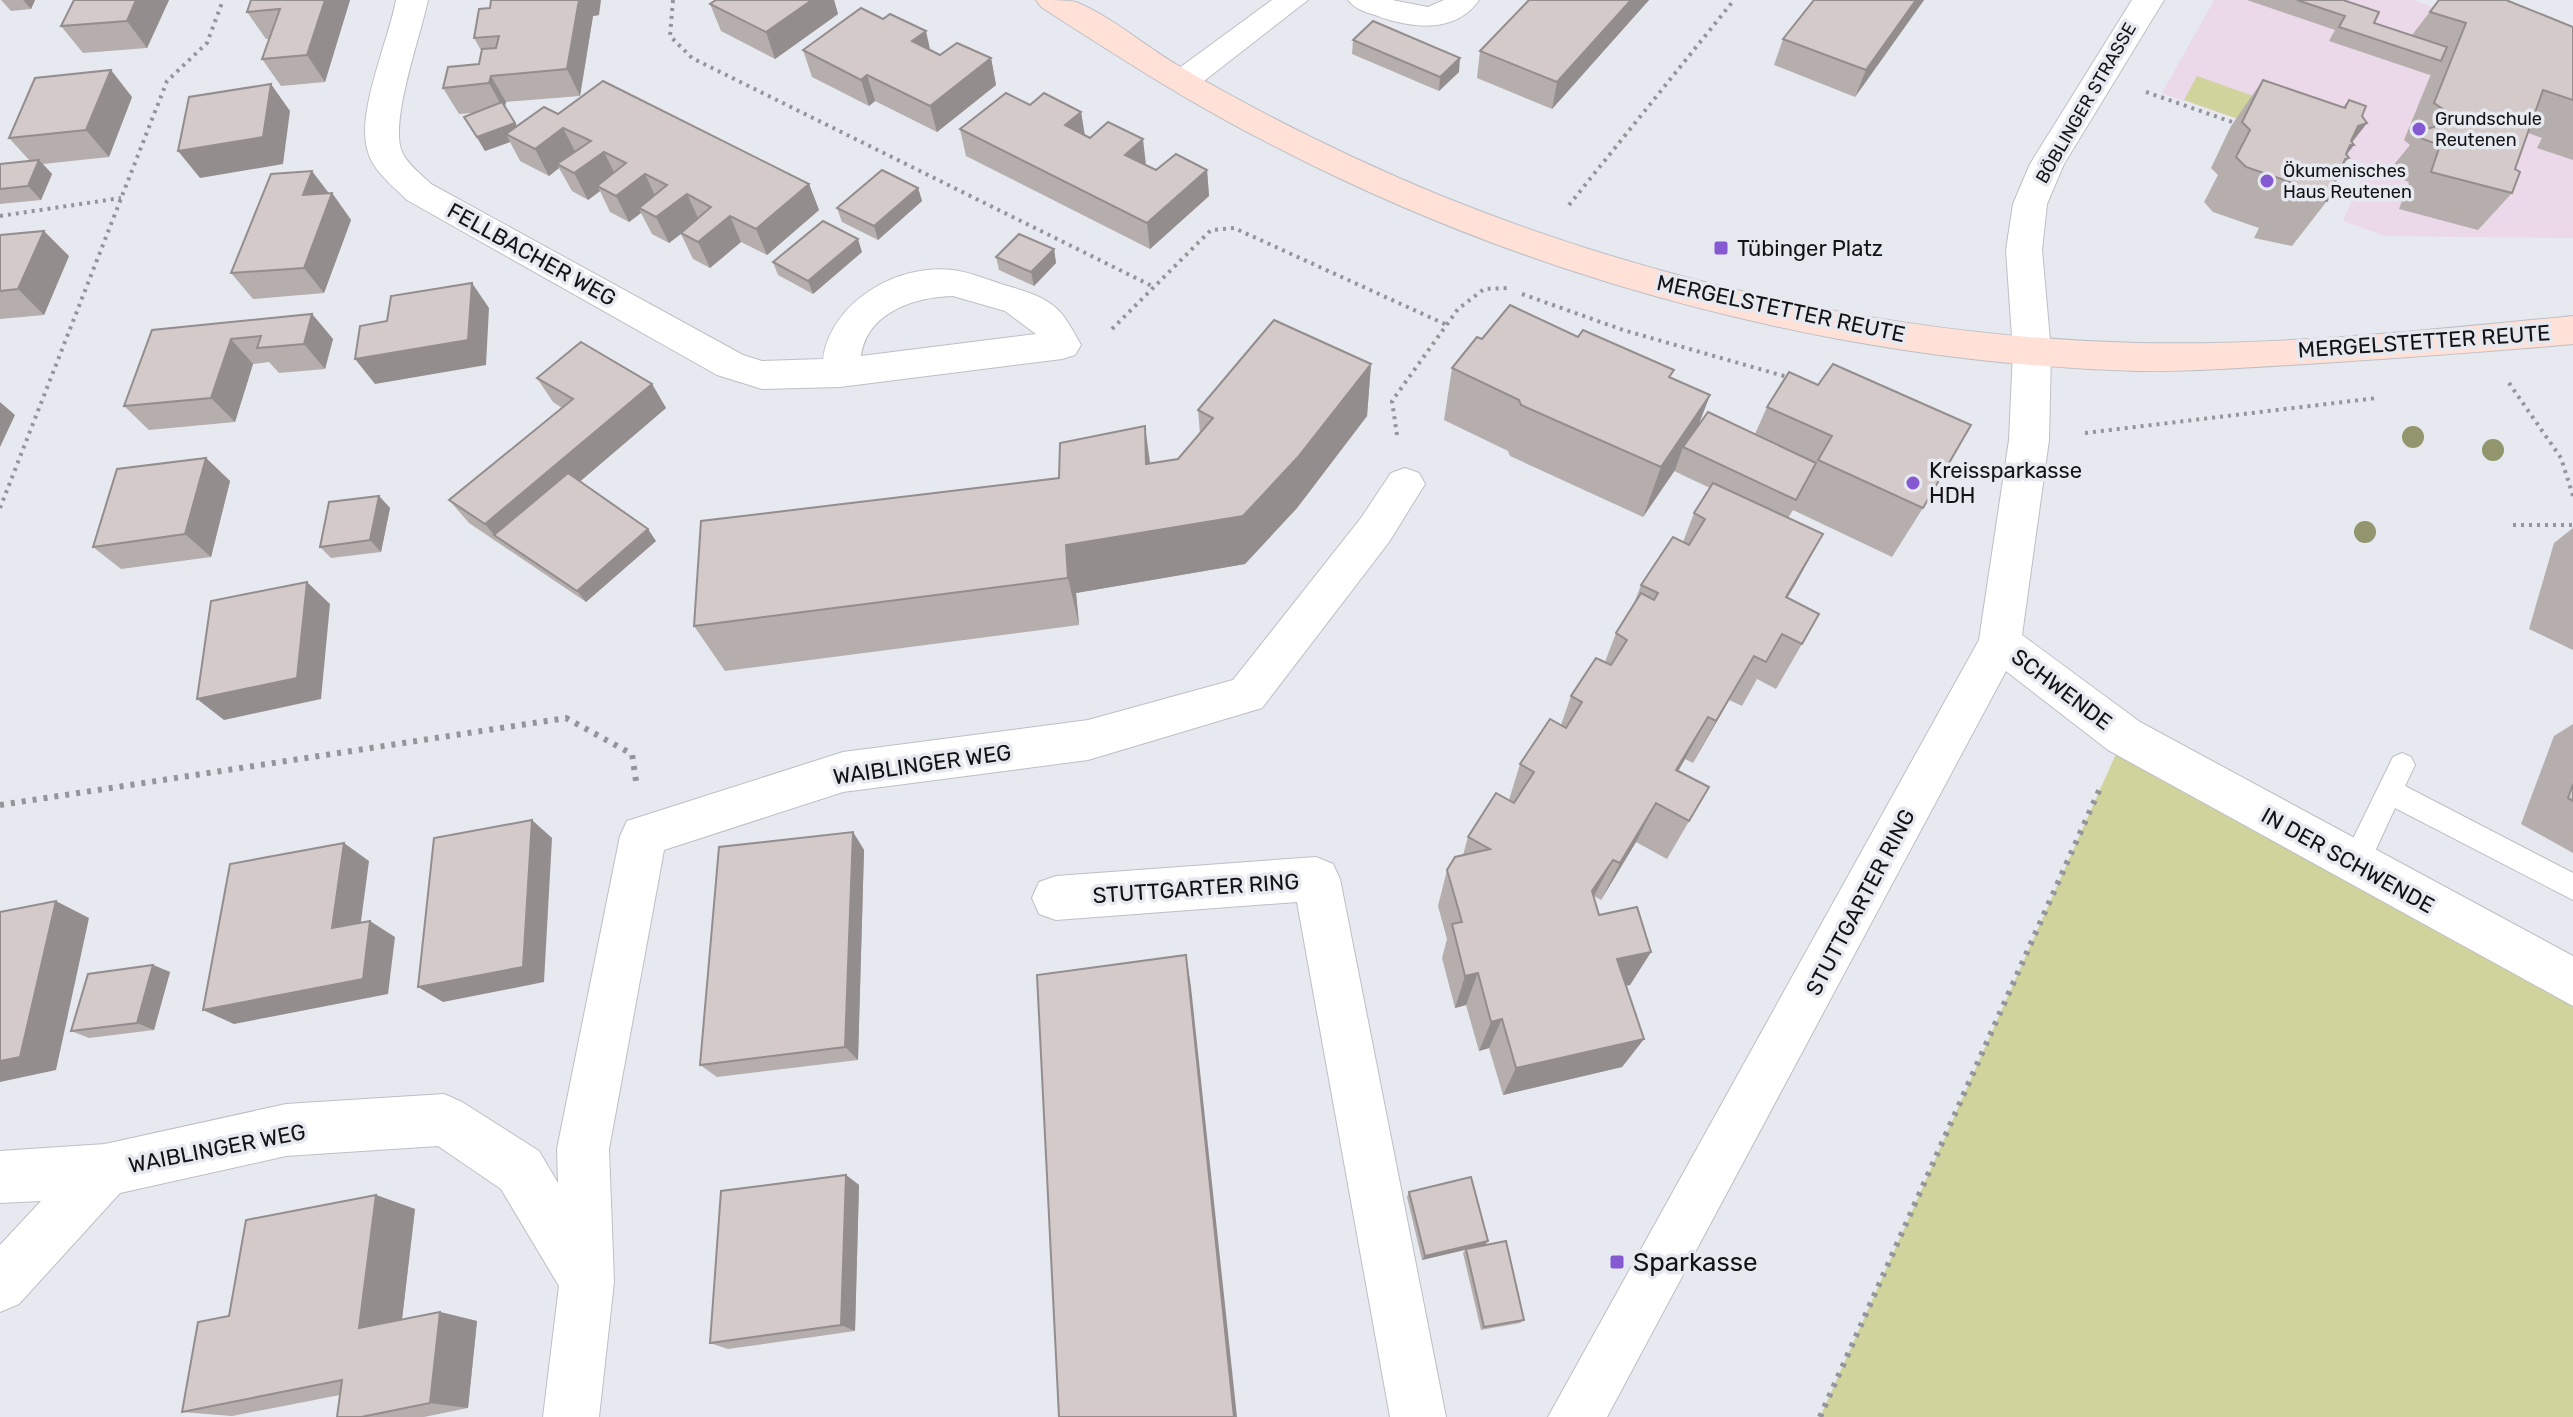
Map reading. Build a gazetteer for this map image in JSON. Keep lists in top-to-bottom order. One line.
{"streets":{"street":["BÖBLINGER STRASSE","FELLBACHER WEG","MERGELSTETTER REUTE","SCHWENDE","WAIBLINGER WEG","IN DER SCHWENDE","STUTTGARTER RING"]},"crossings":[["BÖBLINGER STRASSE","MERGELSTETTER REUTE"],["BÖBLINGER STRASSE","STUTTGARTER RING"],["MERGELSTETTER REUTE","STUTTGARTER RING"],["SCHWENDE","IN DER SCHWENDE"],["SCHWENDE","STUTTGARTER RING"]],"places":{"other":["Grundschule Reutenen","Ökumenisches Haus Reutenen","Kreissparkasse HDH"],"transit":["Tübinger Platz","Sparkasse"]}}
